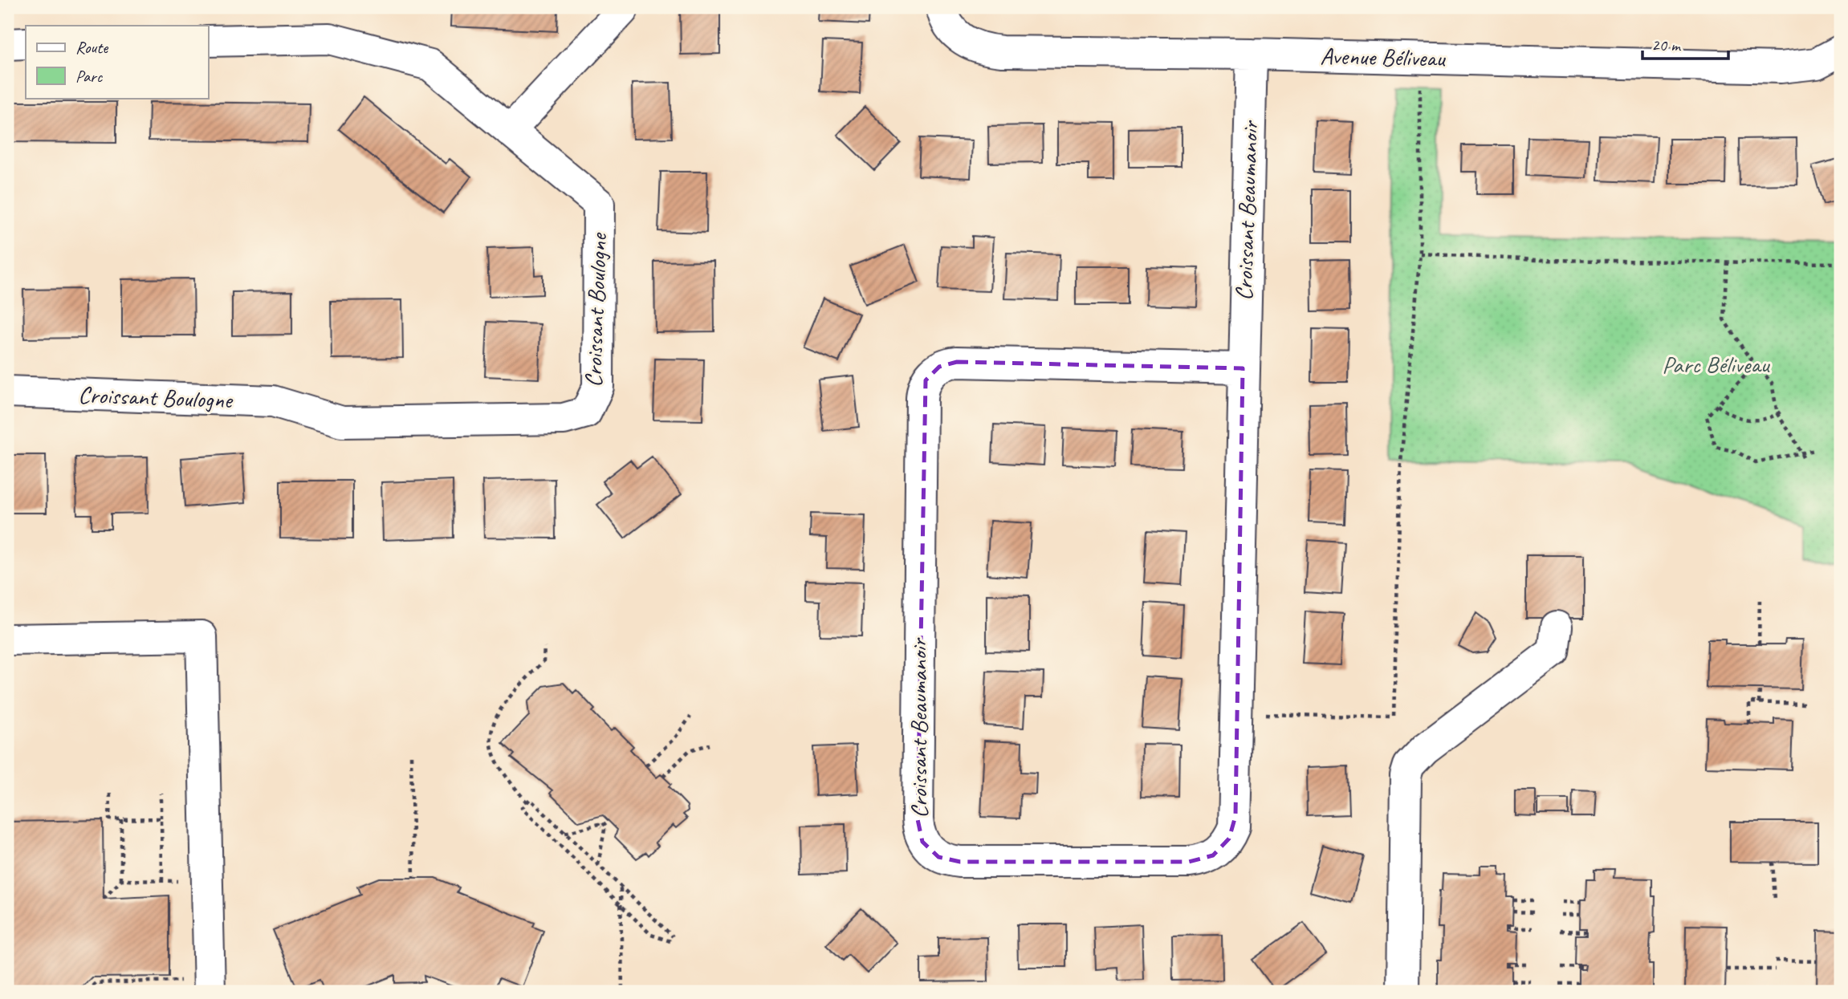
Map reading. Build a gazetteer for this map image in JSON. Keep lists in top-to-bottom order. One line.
{"streets":{"street":["Avenue Béliveau","Croissant Beaumanoir","Croissant Boulogne"]},"crossings":[["Avenue Béliveau","Croissant Beaumanoir"]],"parks":["Parc Béliveau"],"legend":["Route","Parc"],"scale_bar":"20 m"}
